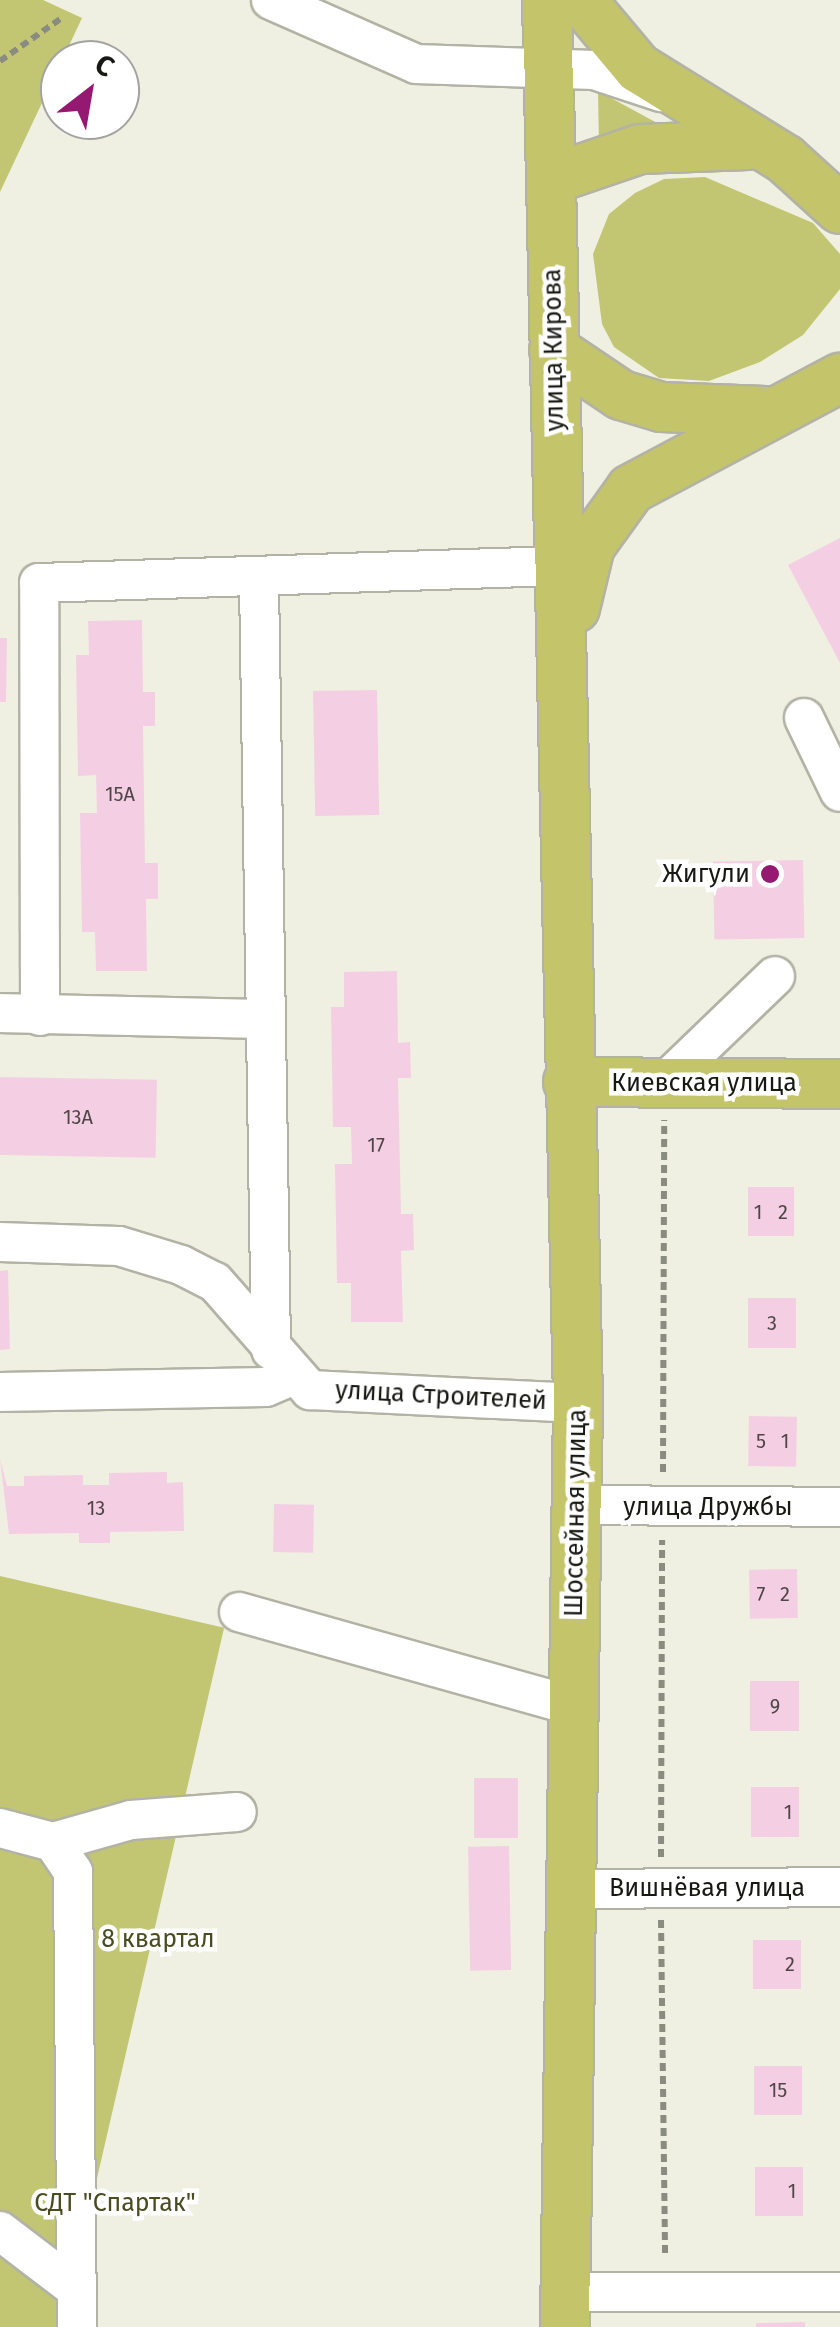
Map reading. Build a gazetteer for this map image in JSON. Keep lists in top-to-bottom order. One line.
{"streets":{"main road":["улица Кирова","Киевская улица","Шоссейная улица"],"street":["улица Строителей","улица Дружбы","Вишнёвая улица"]},"crossings":[["улица Кирова","Шоссейная улица"],["Киевская улица","Шоссейная улица"],["улица Строителей","Шоссейная улица"],["улица Дружбы","Шоссейная улица"],["Шоссейная улица","Вишнёвая улица"]],"parks":["8 квартал","СДТ \"Спартак\""],"places":["Жигули"],"house_numbers":["15А","13А","17","1","2","3","5","1","13","7","2","9","1","2","15","1"],"north":"top right"}
